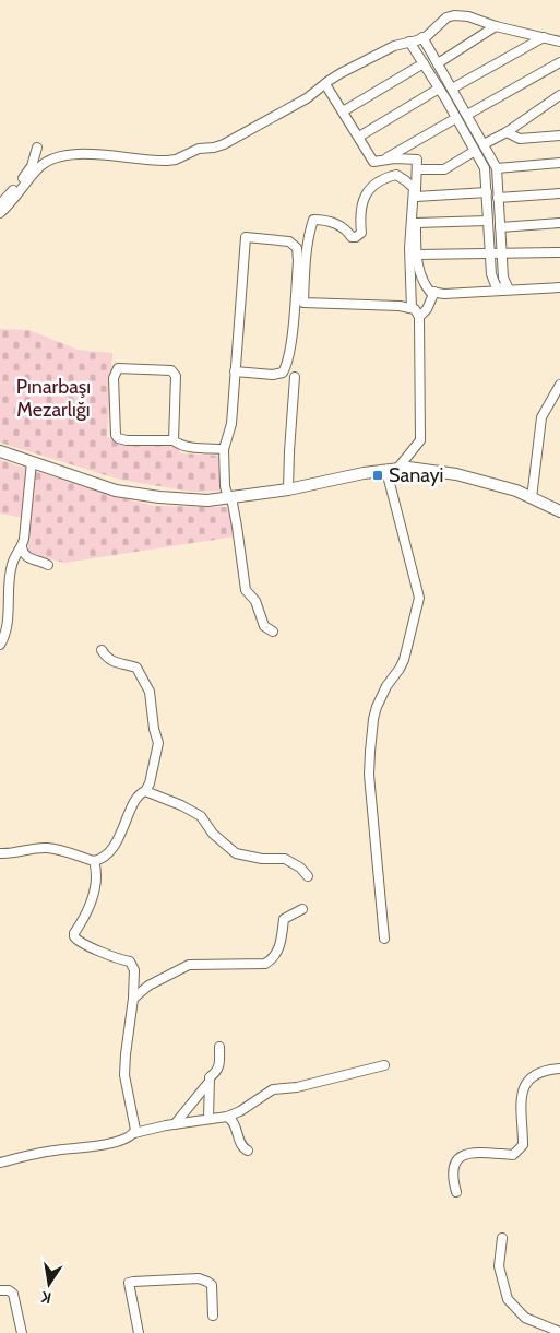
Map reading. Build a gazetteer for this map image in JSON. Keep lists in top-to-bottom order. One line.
{"parks":["Pınarbaşı Mezarlığı"],"places":{"transit":["Sanayi"]},"north":"bottom"}
